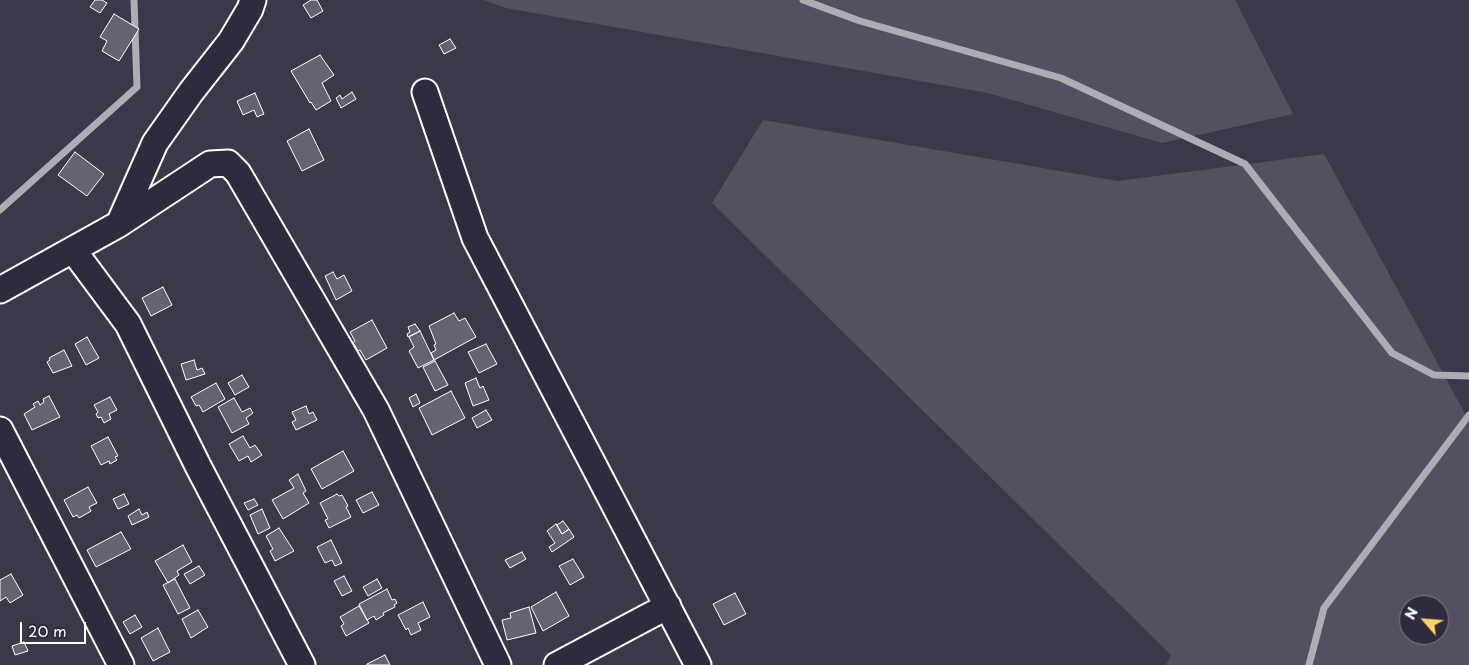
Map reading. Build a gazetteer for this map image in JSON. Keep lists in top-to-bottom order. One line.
{"scale_bar":"20 m","north":"top left"}
